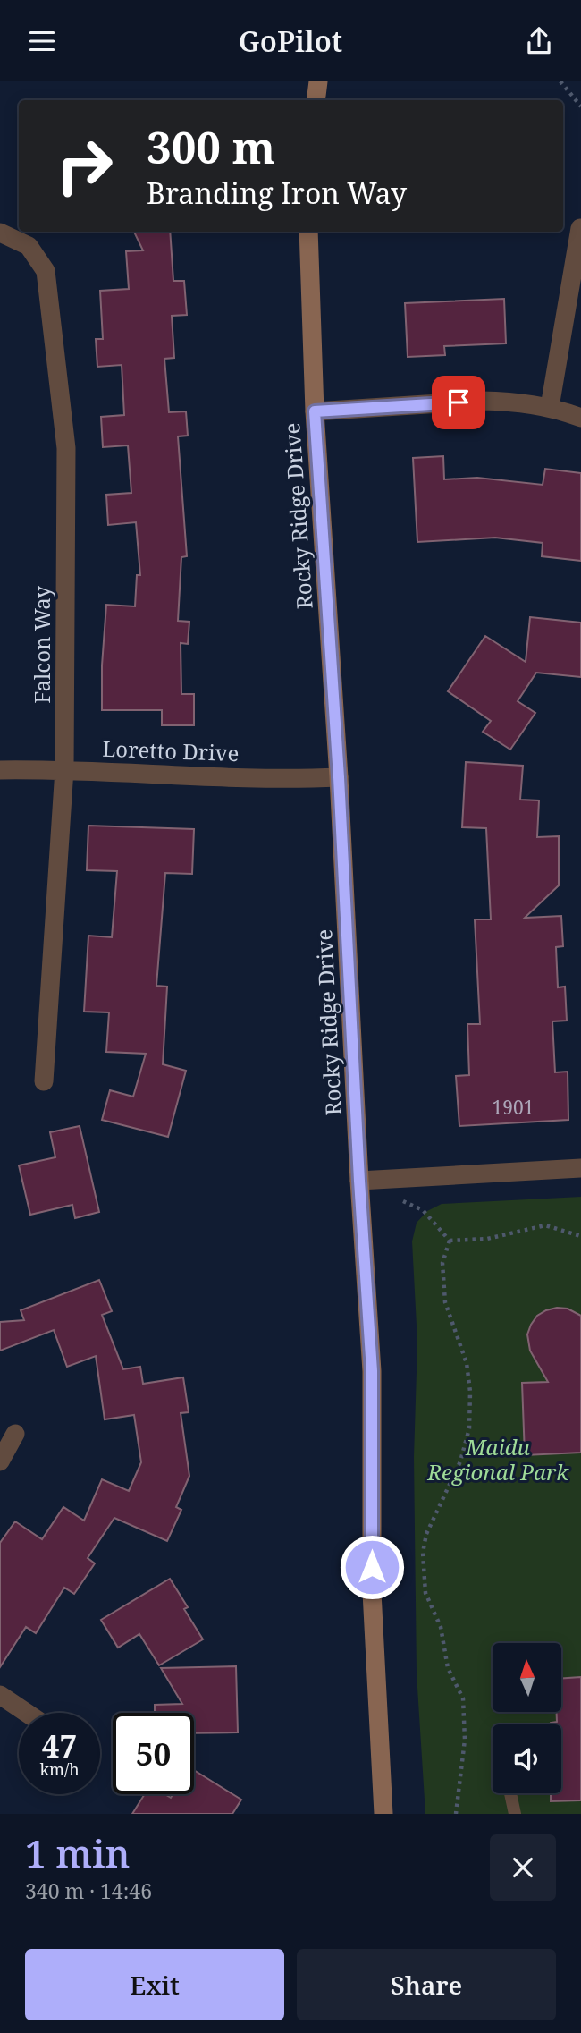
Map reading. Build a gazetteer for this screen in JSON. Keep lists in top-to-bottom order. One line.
{"streets":{"main road":["Rocky Ridge Drive"],"street":["Falcon Way","Loretto Drive"]},"crossings":[["Rocky Ridge Drive","Loretto Drive"],["Falcon Way","Loretto Drive"]],"parks":["Maidu Regional Park"],"house_numbers":["1901"],"north":"top","page":{"header":"GoPilot","turn":["300 m","Branding Iron Way"],"speed":"47 km/h","limit":"50","heading":["1 min","340 m · 14:46"],"buttons":["Exit","Share"]}}
